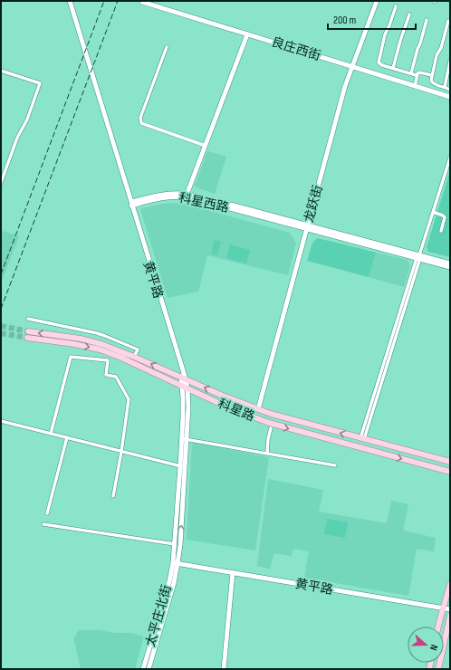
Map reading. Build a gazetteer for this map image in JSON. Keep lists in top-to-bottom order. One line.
{"streets":{"main road":["科星路"],"street":["良庄西街","科星西路","龙跃街","黄平路","太平庄北街"]},"crossings":[["良庄西街","龙跃街"],["科星西路","龙跃街"],["科星西路","黄平路"],["龙跃街","科星路"],["黄平路","科星路"],["黄平路","太平庄北街"]],"scale_bar":"200 m","north":"right"}
